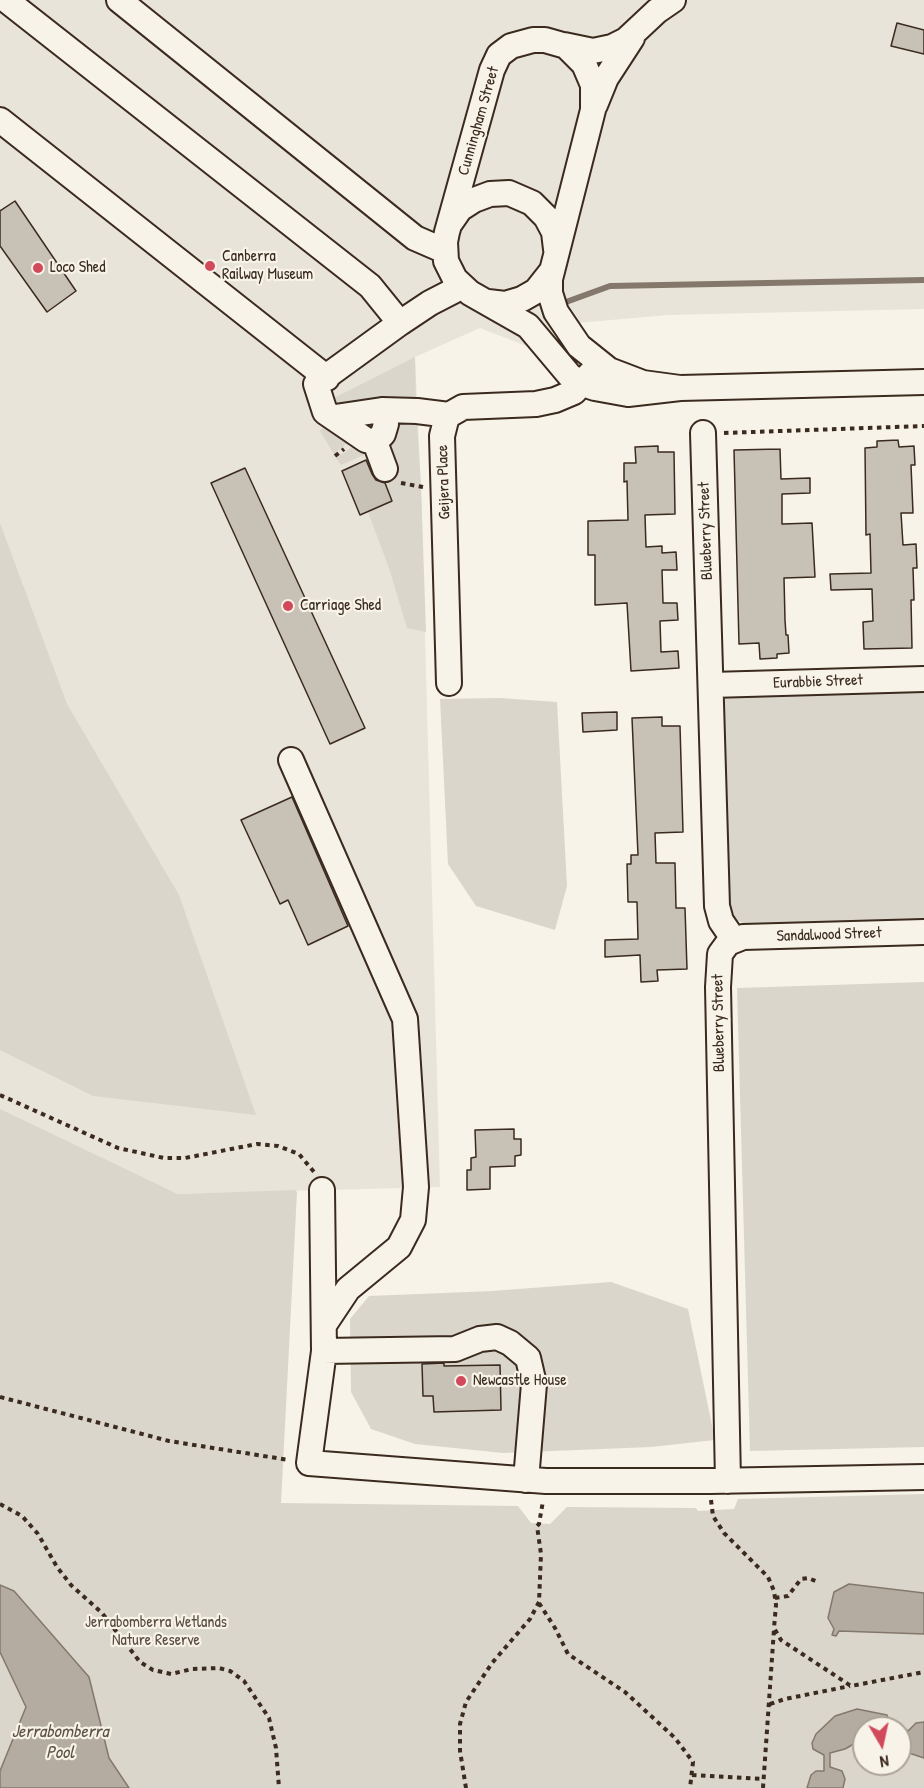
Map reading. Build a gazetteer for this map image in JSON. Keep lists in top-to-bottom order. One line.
{"streets":{"street":["Cunningham Street","Geijera Place","Blueberry Street","Eurabbie Street","Sandalwood Street"]},"crossings":[["Blueberry Street","Eurabbie Street"],["Blueberry Street","Sandalwood Street"]],"water":["Jerrabomberra Pool"],"parks":["Jerrabomberra Wetlands Nature Reserve"],"places":["Canberra Railway Museum","Loco Shed","Carriage Shed","Newcastle House"],"north":"bottom"}
